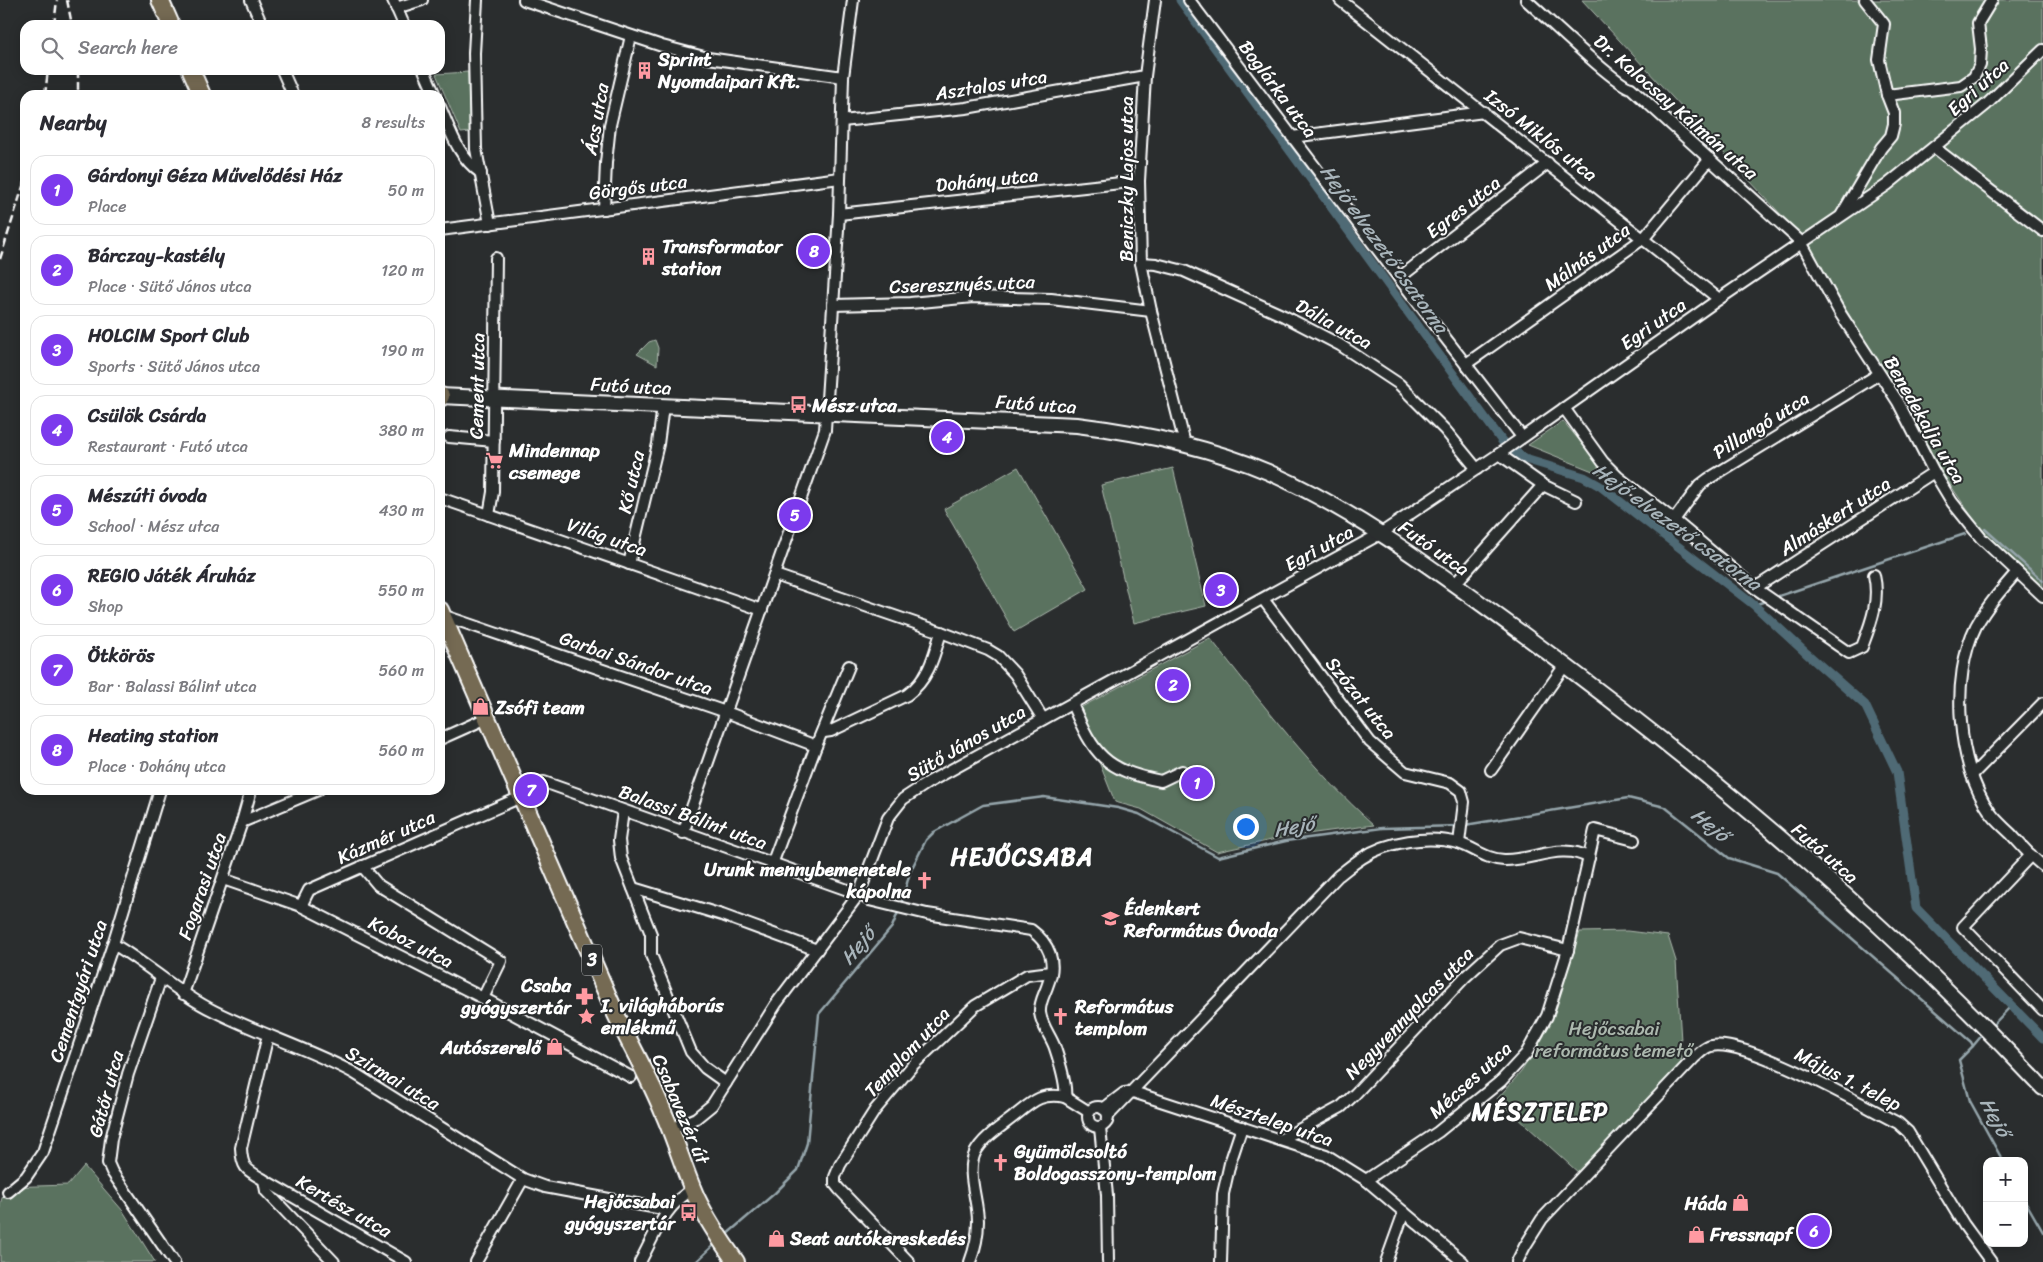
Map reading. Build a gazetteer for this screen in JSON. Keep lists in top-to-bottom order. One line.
{"streets":{"main road":["Futó utca","3","Csabavezér út"],"street":["Asztalos utca","Egri utca","Boglárka utca","Dr. Kalocsay Kálmán utca","Ács utca","Izsó Miklós utca","Beniczky Lajos utca","Dohány utca","Görgős utca","Egres utca","Málnás utca","Cseresznyés utca","Dália utca","Cement utca","Benedekalja utca","Pillangó utca","Kő utca","Almáskert utca","Világ utca","Garbai Sándor utca","Szózat utca","Sütő János utca","Balassi Bálint utca","Kázmér utca","Fogarasi utca","Koboz utca","Cementgyári utca","Negyvennyolcas utca","Templom utca","Szirmai utca","Május 1. telep","Mécses utca","Gátőr utca","Mésztelep utca","Kertész utca"]},"crossings":[["Asztalos utca","Beniczky Lajos utca"],["Egri utca","Boglárka utca"],["Egri utca","Dr. Kalocsay Kálmán utca"],["Egri utca","Izsó Miklós utca"],["Egri utca","Dália utca"],["Egri utca","Futó utca"],["Egri utca","Benedekalja utca"],["Egri utca","Szózat utca"],["Egri utca","Sütő János utca"],["Boglárka utca","Egres utca"],["Boglárka utca","Málnás utca"],["Dr. Kalocsay Kálmán utca","Málnás utca"],["Dr. Kalocsay Kálmán utca","Benedekalja utca"],["Ács utca","Görgős utca"],["Izsó Miklós utca","Egres utca"],["Izsó Miklós utca","Málnás utca"],["Beniczky Lajos utca","Dohány utca"],["Beniczky Lajos utca","Cseresznyés utca"],["Beniczky Lajos utca","Dália utca"],["Beniczky Lajos utca","Futó utca"],["Cement utca","Futó utca"],["Cement utca","Világ utca"],["Futó utca","Kő utca"],["Benedekalja utca","Pillangó utca"],["Benedekalja utca","Almáskert utca"],["Kő utca","Világ utca"],["Szózat utca","Sütő János utca"],["Sütő János utca","Balassi Bálint utca"],["Sütő János utca","Csabavezér út"],["Balassi Bálint utca","Kázmér utca"],["Balassi Bálint utca","Templom utca"],["Balassi Bálint utca","Csabavezér út"],["Kázmér utca","Koboz utca"],["Kázmér utca","Csabavezér út"],["Fogarasi utca","Koboz utca"],["Fogarasi utca","Szirmai utca"],["Cementgyári utca","Szirmai utca"],["Negyvennyolcas utca","Mécses utca"],["Negyvennyolcas utca","Mésztelep utca"],["Szirmai utca","Gátőr utca"],["Szirmai utca","Kertész utca"],["Mécses utca","Mésztelep utca"]],"districts":["HEJŐCSABA","MÉSZTELEP"],"water":["Hejő elvezető csatorna","Hejő"],"parks":["Hejőcsabai református temető"],"places":{"building":["Sprint Nyomdaipari Kft.","Transformator station"],"bus stop":["Mész utca","Hejőcsabai gyógyszertár"],"supermarket":["Mindennap csemege"],"shop":["Zsófi team","Autószerelő","Háda","Fressnapf","Seat autókereskedés"],"church":["Urunk mennybemenetele kápolna","Református templom","Gyümölcsoltó Boldogasszony-templom"],"school or university":["Édenkert Református Óvoda"],"pharmacy":["Csaba gyógyszertár"],"place":["I. világháborús emlékmű"]},"page":{"search":"Search here","heading":["Nearby","8 results"],"list":[{"mark":"1","name":"Gárdonyi Géza Művelődési Ház","note":"Place","value":"50 m"},{"mark":"2","name":"Bárczay-kastély","note":"Place · Sütő János utca","value":"120 m"},{"mark":"3","name":"HOLCIM Sport Club","note":"Sports · Sütő János utca","value":"190 m"},{"mark":"4","name":"Csülök Csárda","note":"Restaurant · Futó utca","value":"380 m"},{"mark":"5","name":"Mészúti óvoda","note":"School · Mész utca","value":"430 m"},{"mark":"6","name":"REGIO Játék Áruház","note":"Shop","value":"550 m"},{"mark":"7","name":"Ötkörös","note":"Bar · Balassi Bálint utca","value":"560 m"},{"mark":"8","name":"Heating station","note":"Place · Dohány utca","value":"560 m"}],"pins":["8","4","5","3","2","1","7","6"],"map_buttons":["+","−"]}}
